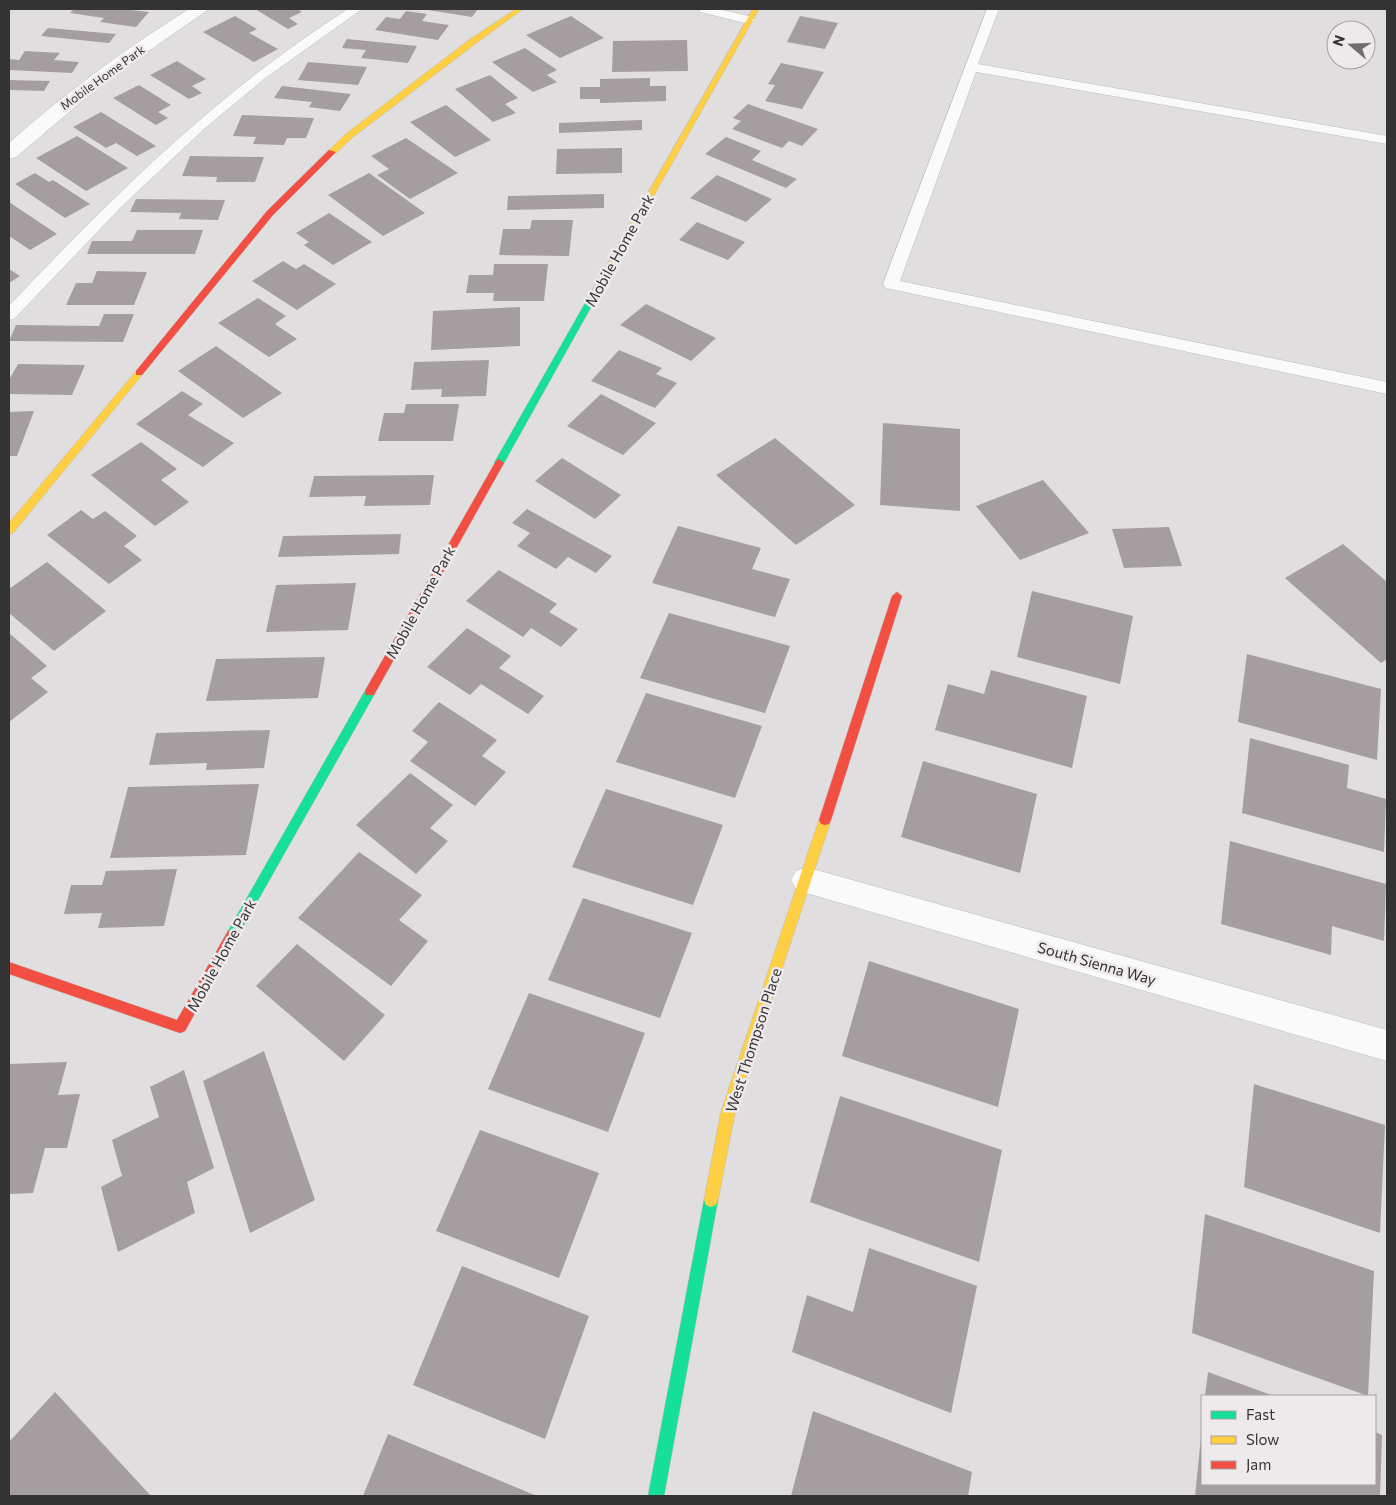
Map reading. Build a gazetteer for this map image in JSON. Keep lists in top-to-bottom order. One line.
{"streets":{"street":["Mobile Home Park","South Sienna Way","West Thompson Place"]},"crossings":[["South Sienna Way","West Thompson Place"]],"legend":["Fast","Slow","Jam"],"north":"left"}
